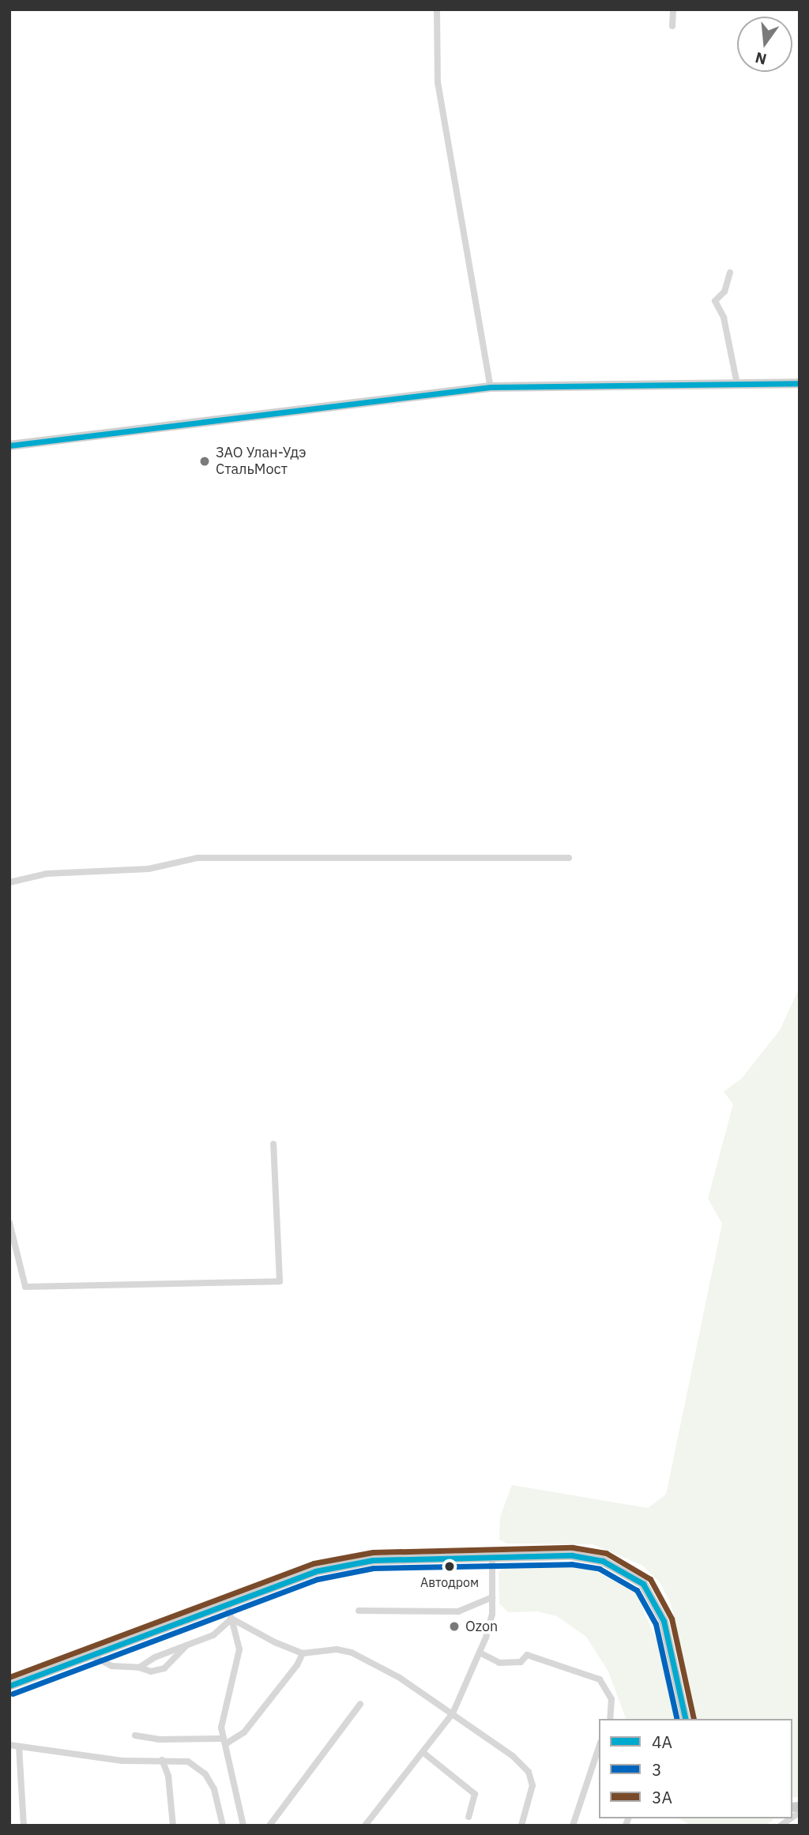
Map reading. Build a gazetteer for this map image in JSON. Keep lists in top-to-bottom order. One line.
{"places":["ЗАО Улан-Удэ СтальМост","Автодром","Ozon"],"lines":["transit line 4А","transit line 3А","transit line 3"],"legend":["4А","3","3А"],"north":"bottom"}
